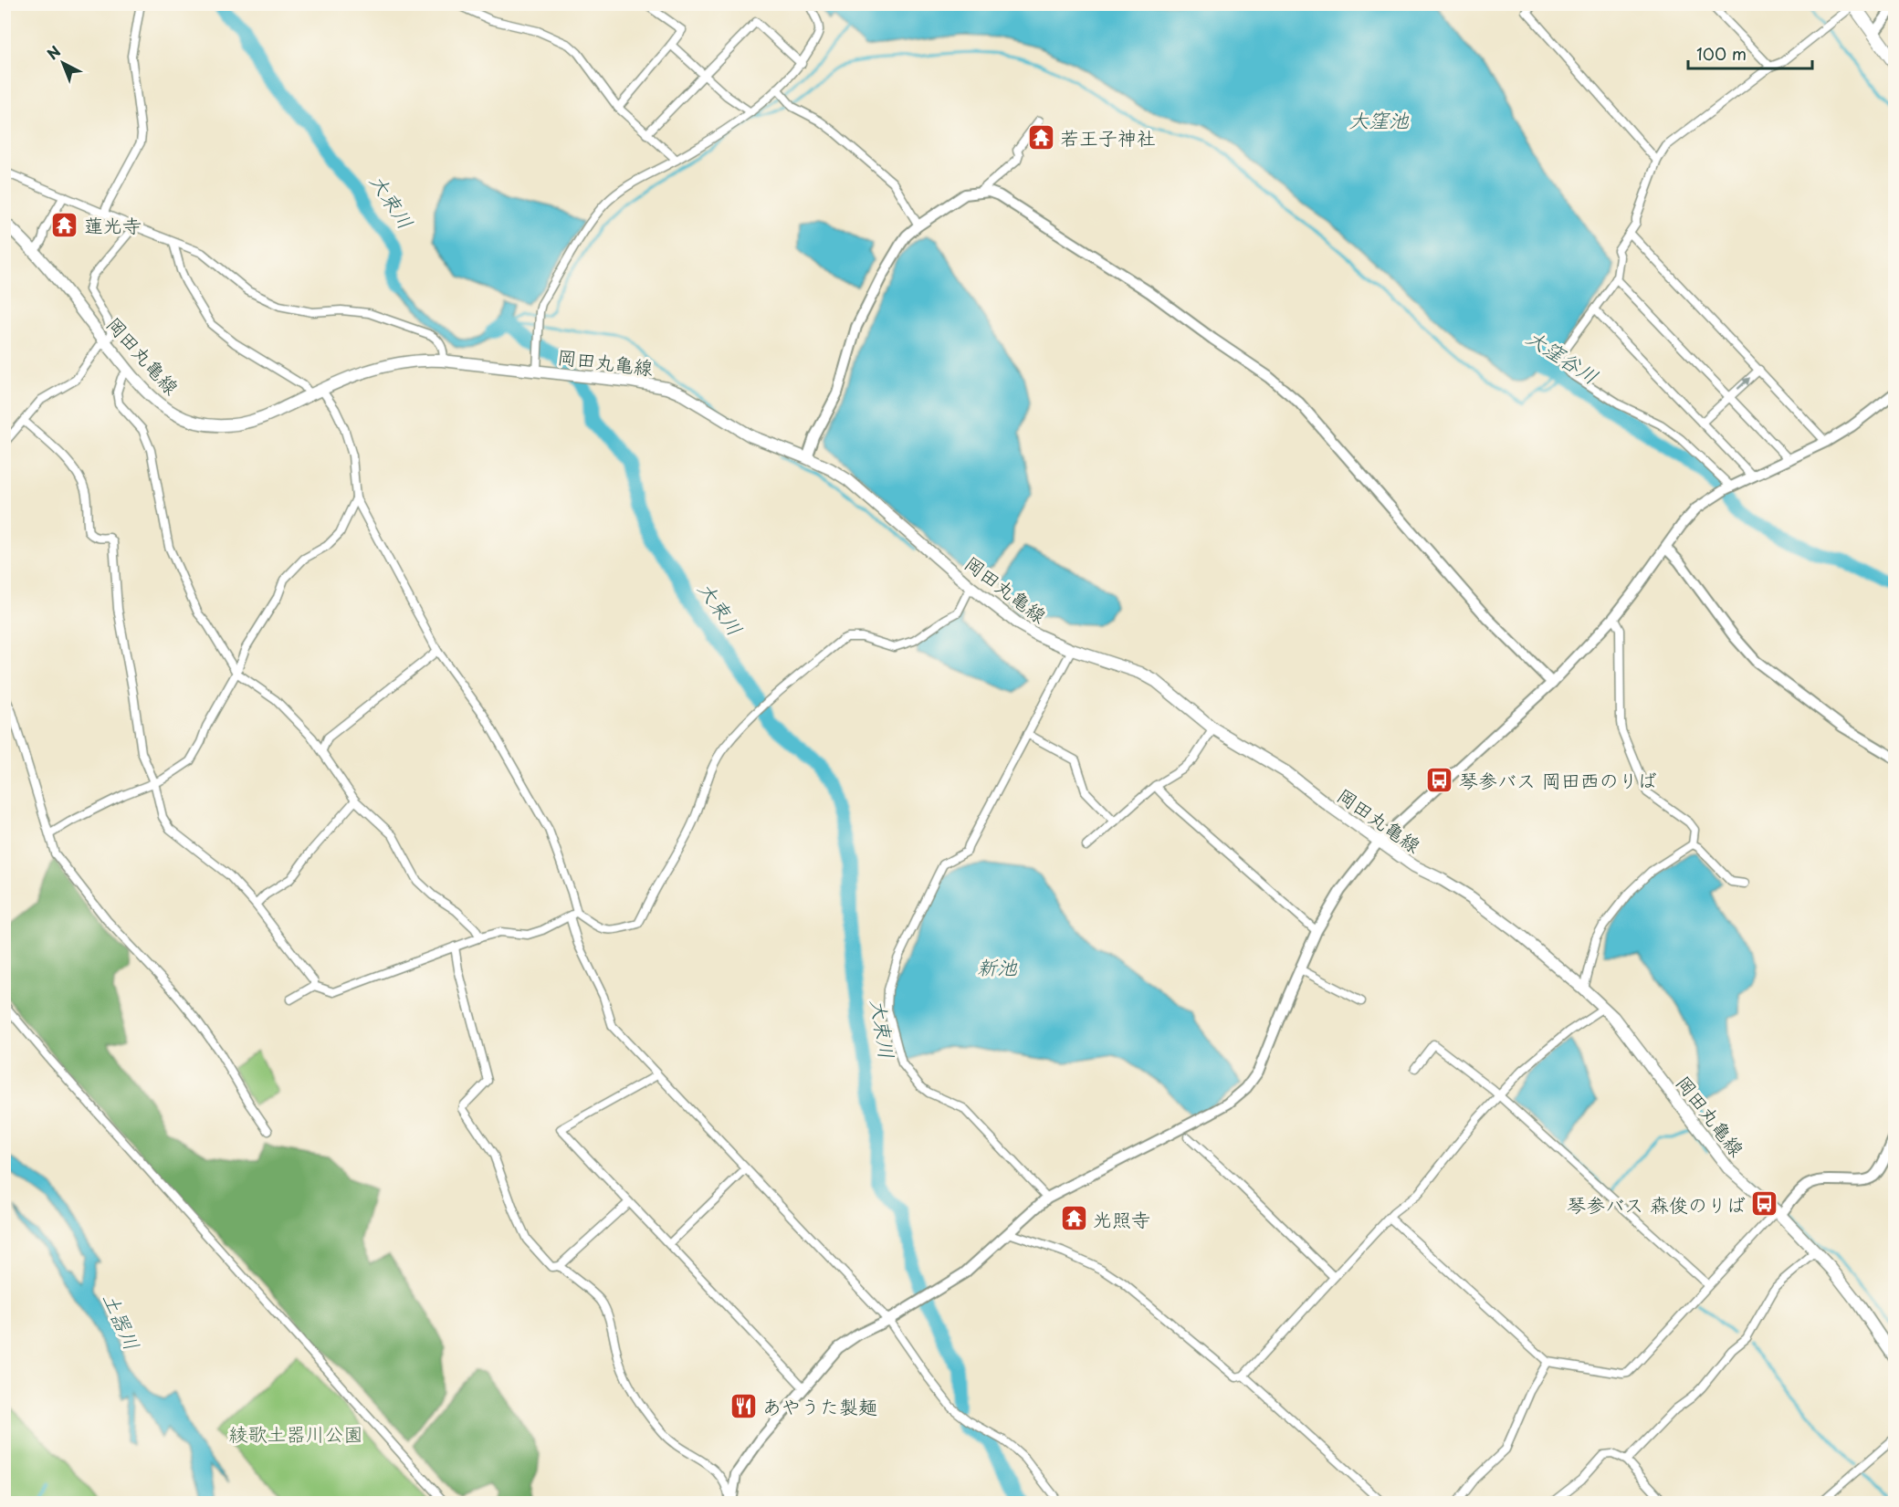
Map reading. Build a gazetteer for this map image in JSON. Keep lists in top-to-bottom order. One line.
{"streets":{"main road":["岡田丸亀線"]},"water":["大窪池","大束川","大窪谷川","新池","土器川"],"parks":["綾歌土器川公園"],"places":{"temple":["若王子神社","蓮光寺","光照寺"],"bus stop":["琴参バス 岡田西のりば","琴参バス 森俊のりば"],"restaurant":["あやうた製麺"]},"scale_bar":"100 m","north":"top left"}
